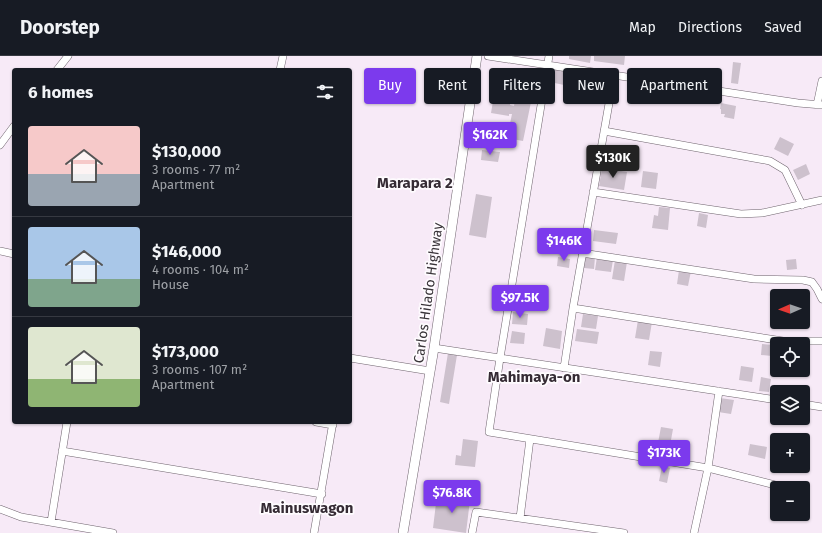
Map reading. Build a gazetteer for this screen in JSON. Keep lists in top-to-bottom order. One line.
{"streets":{"main road":["Carlos Hilado Highway"]},"districts":["Marapara 2","Mahimaya-on","Mainuswagon"],"north":"left","page":{"header":"Doorstep","nav":["Map","Directions","Saved"],"chip":["Buy","Rent","Filters","New","Apartment"],"heading":"6 homes","list":[{"name":"$130,000","note":"3 rooms · 77 m² · Apartment"},{"name":"$146,000","note":"4 rooms · 104 m² · House"},{"name":"$173,000","note":"3 rooms · 107 m² · Apartment"}],"price":["$162K","$130K","$146K","$97.5K","$173K","$76.8K"],"map_buttons":["+","−"]}}
